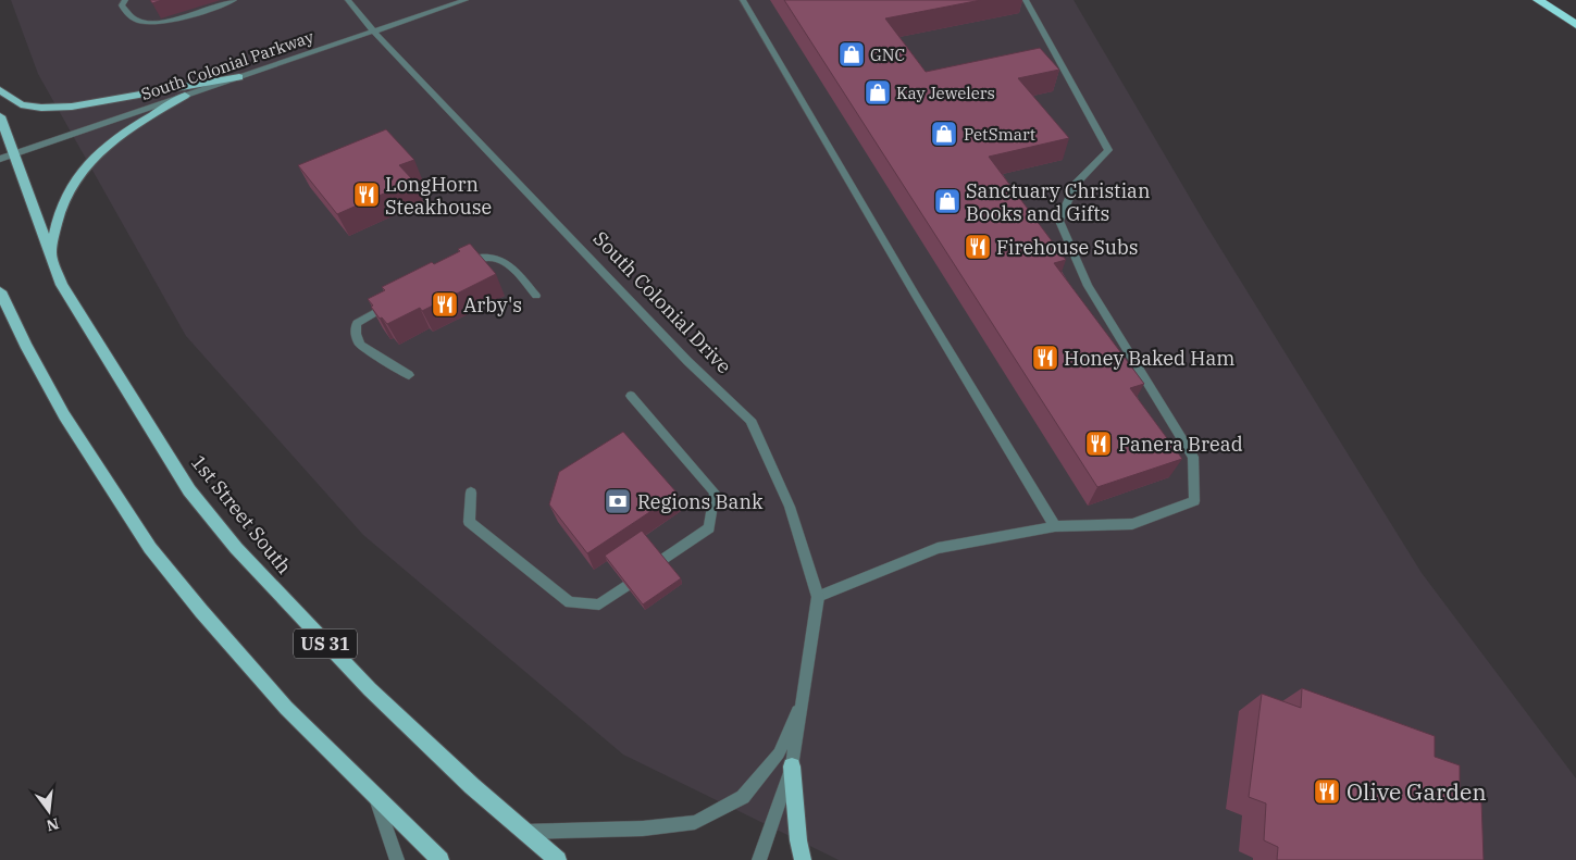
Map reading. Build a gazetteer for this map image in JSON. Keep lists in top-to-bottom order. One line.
{"streets":{"main road":["1st Street South","US 31"],"street":["South Colonial Parkway","South Colonial Drive"]},"crossings":[["South Colonial Parkway","South Colonial Drive"],["South Colonial Parkway","1st Street South"],["South Colonial Drive","1st Street South"]],"places":{"shop":["GNC","Kay Jewelers","PetSmart","Sanctuary Christian Books and Gifts"],"restaurant":["LongHorn Steakhouse","Firehouse Subs","Arby's","Honey Baked Ham","Panera Bread","Olive Garden"],"bank":["Regions Bank"]},"north":"bottom"}
